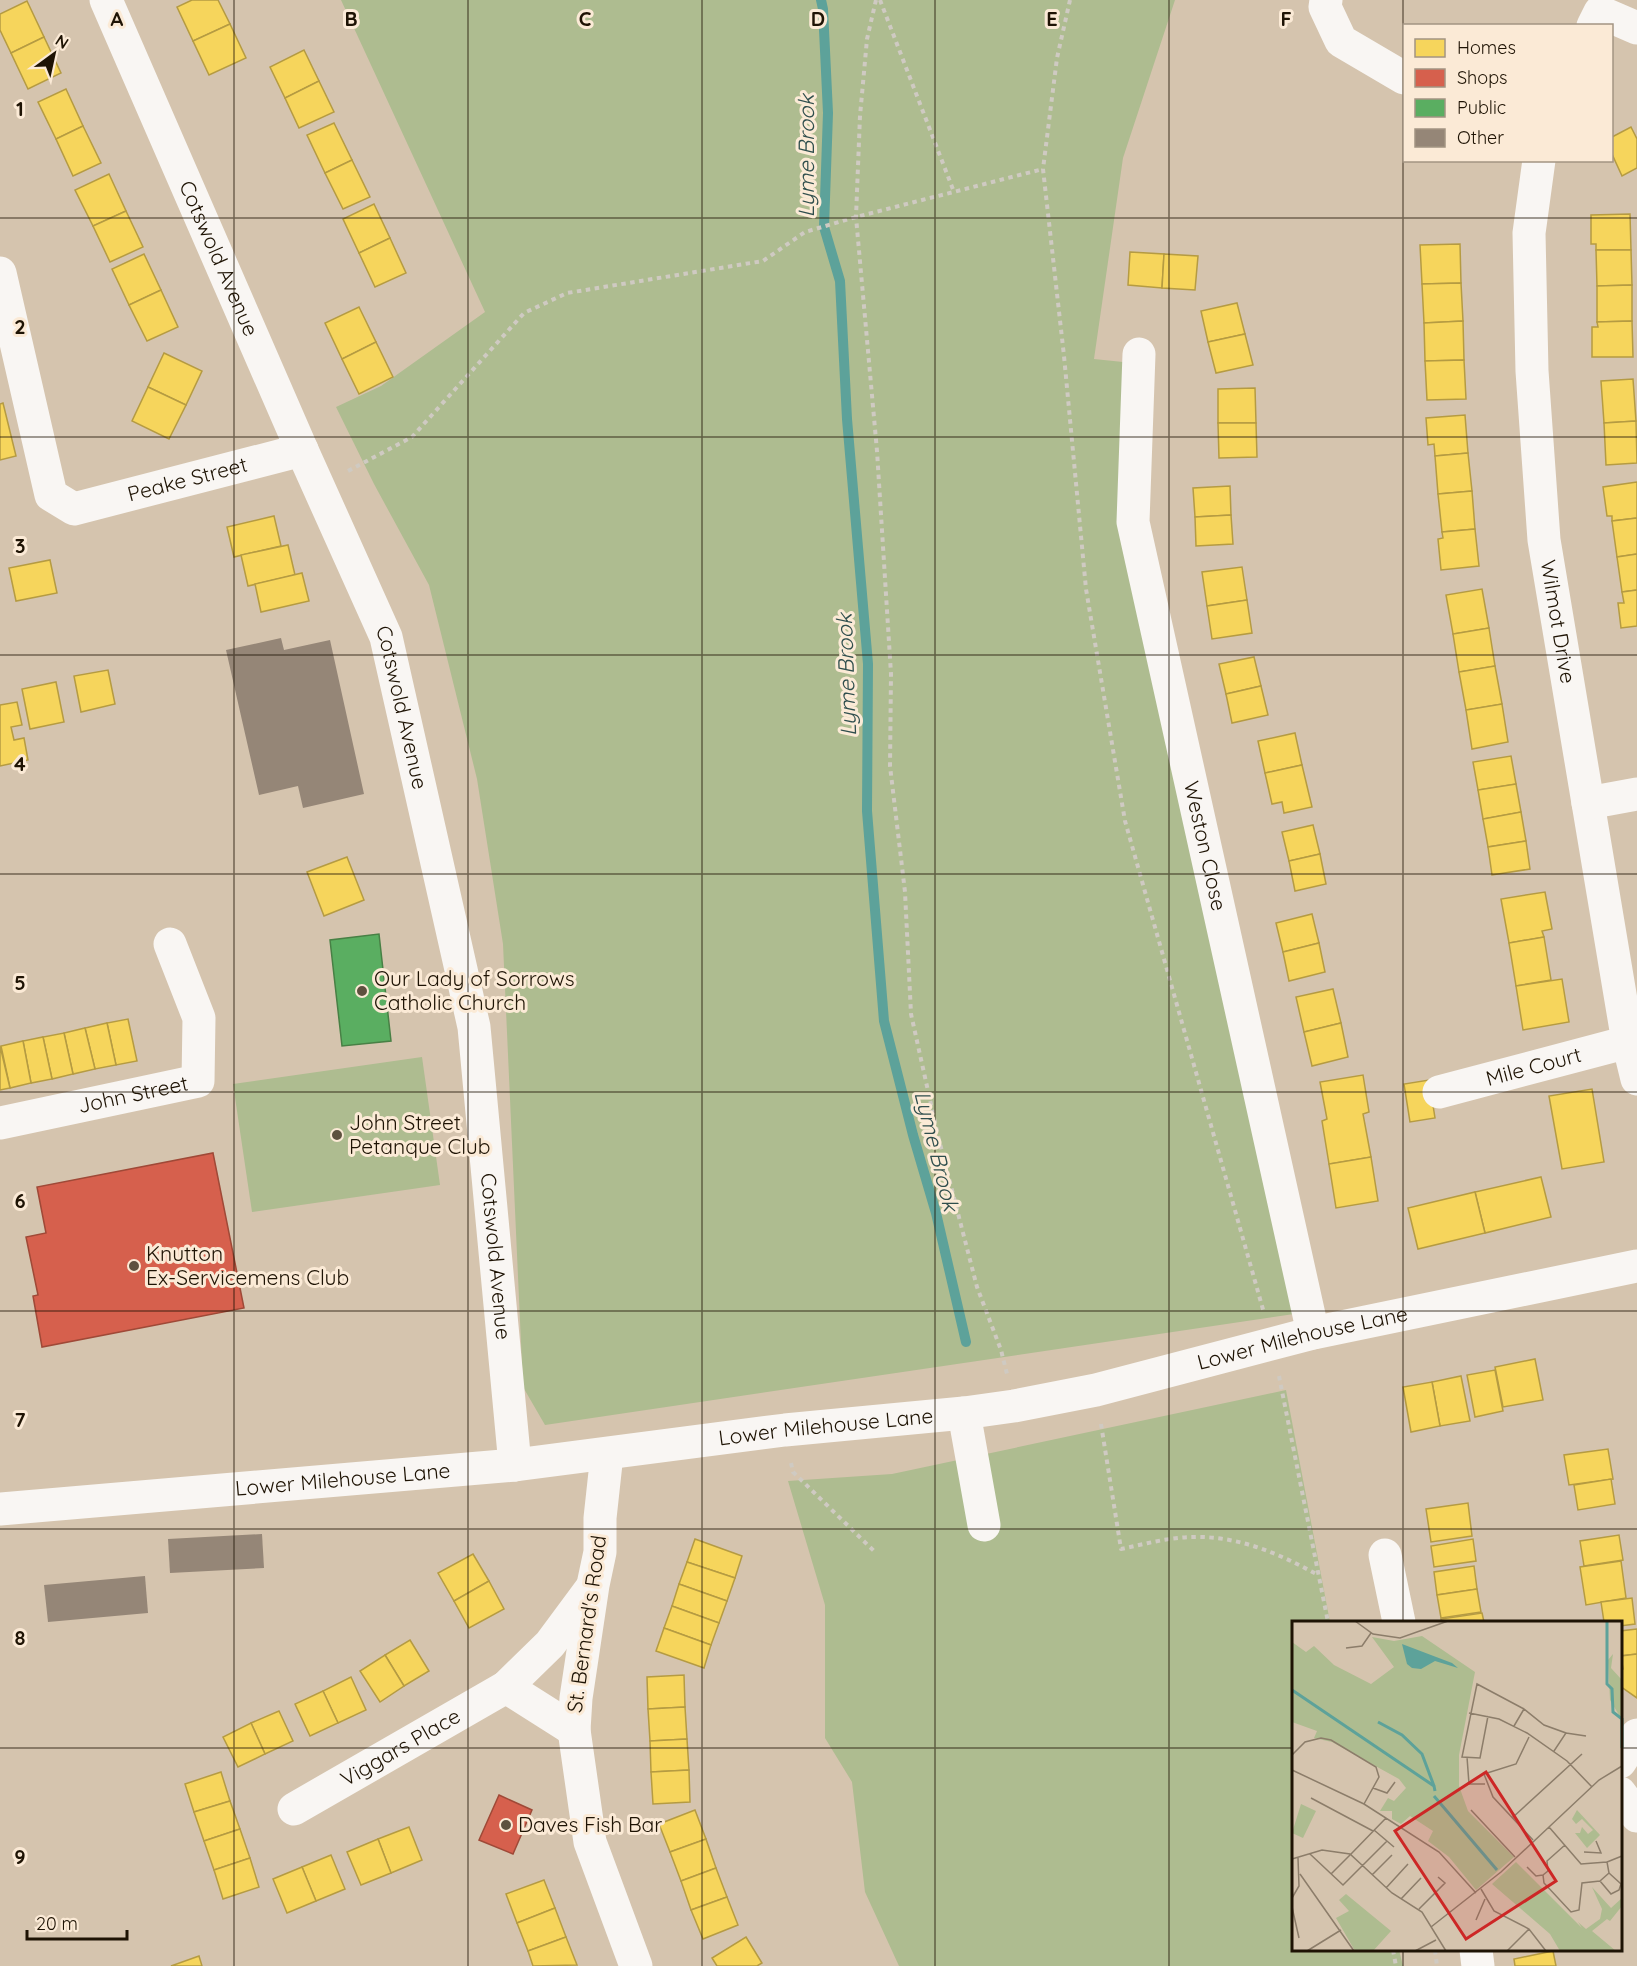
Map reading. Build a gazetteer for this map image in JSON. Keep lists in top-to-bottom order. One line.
{"streets":{"street":["Cotswold Avenue","Peake Street","Wilmot Drive","Weston Close","Mile Court","John Street","Lower Milehouse Lane","St. Bernard's Road","Viggars Place"]},"crossings":[["Cotswold Avenue","Peake Street"],["Cotswold Avenue","Lower Milehouse Lane"],["Wilmot Drive","Mile Court"],["Weston Close","Lower Milehouse Lane"],["Lower Milehouse Lane","St. Bernard's Road"],["St. Bernard's Road","Viggars Place"]],"water":["Lyme Brook"],"places":["Our Lady of Sorrows Catholic Church","John Street Petanque Club","Knutton Ex-Servicemens Club","Daves Fish Bar"],"legend":["Homes","Shops","Public","Other"],"scale_bar":"20 m","north":"top right","grid":{"columns":["A","B","C","D","E","F"],"rows":["1","2","3","4","5","6","7","8","9"]}}
